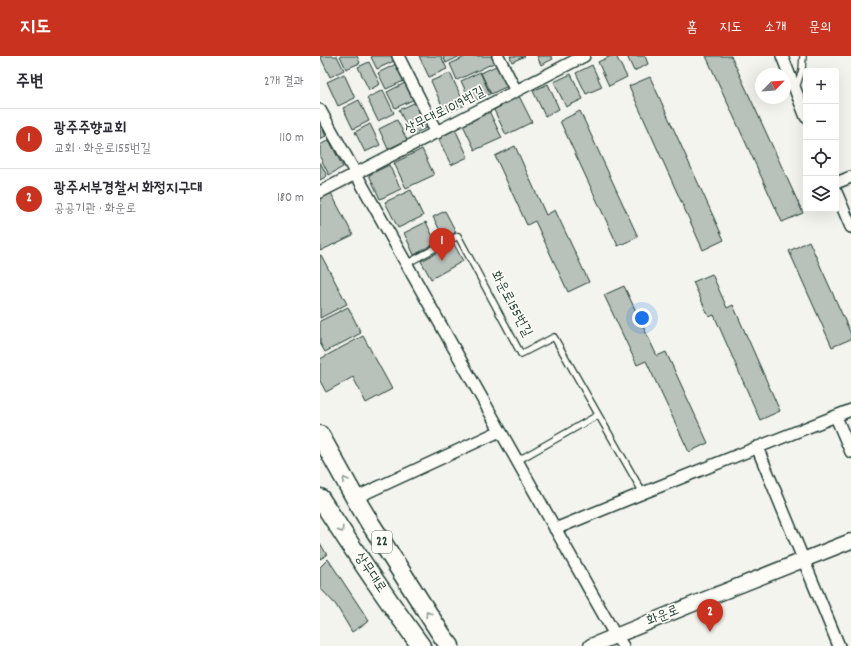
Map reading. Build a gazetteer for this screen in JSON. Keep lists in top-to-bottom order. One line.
{"streets":{"main road":["22","상무대로"],"street":["상무대로1019번길","화운로"],"lane":["화운로155번길"]},"north":"top right","page":{"header":"지도","nav":["홈","지도","소개","문의"],"heading":["주변","2개 결과"],"map_buttons":["+","−"],"list":[{"mark":"1","name":"광주주향교회","note":"교회 · 화운로155번길","value":"110 m"},{"mark":"2","name":"광주서부경찰서 화정지구대","note":"공공기관 · 화운로","value":"180 m"}],"pins":["1","2"]}}
